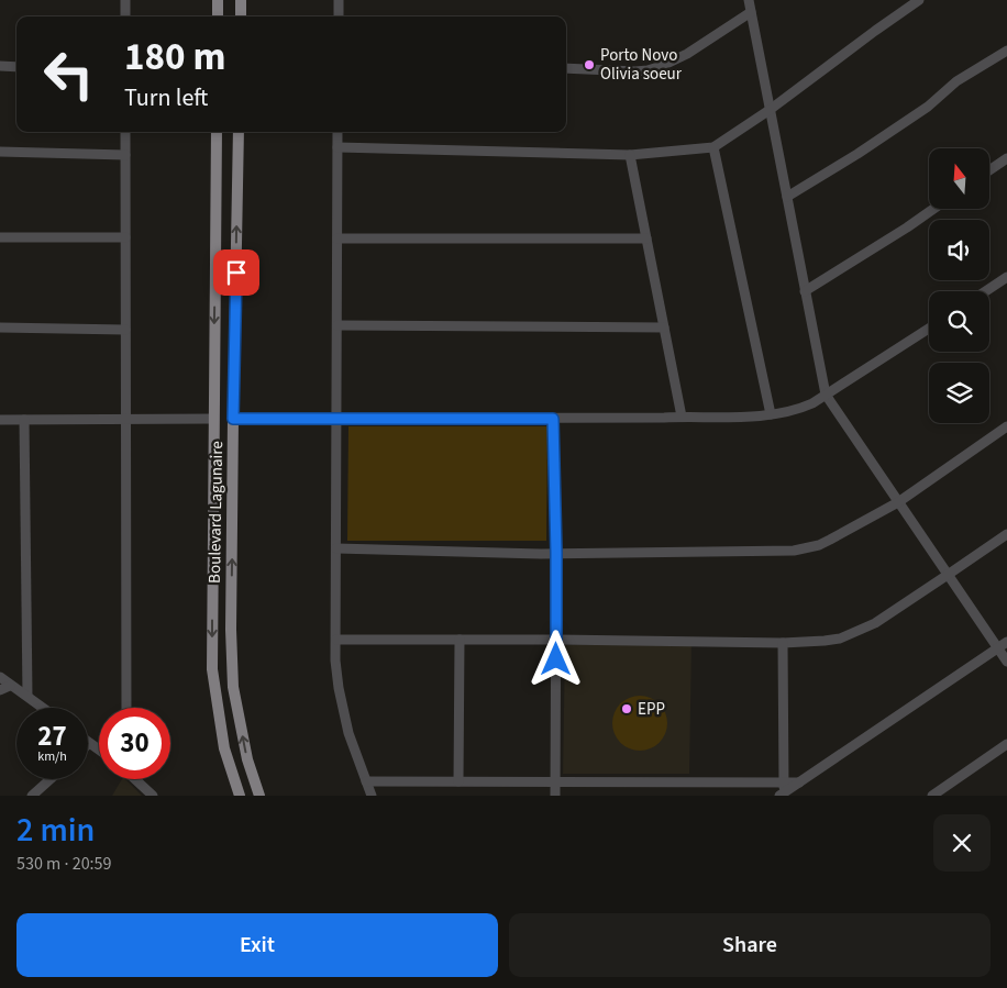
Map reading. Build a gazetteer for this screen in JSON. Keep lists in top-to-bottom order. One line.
{"streets":{"main road":["Boulevard Lagunaire"]},"places":["Porto Novo Olivia soeur","EPP"],"north":"top","page":{"turn":["180 m","Turn left"],"speed":"27 km/h","limit":"30","heading":["2 min","530 m · 20:59"],"buttons":["Exit","Share"]}}
